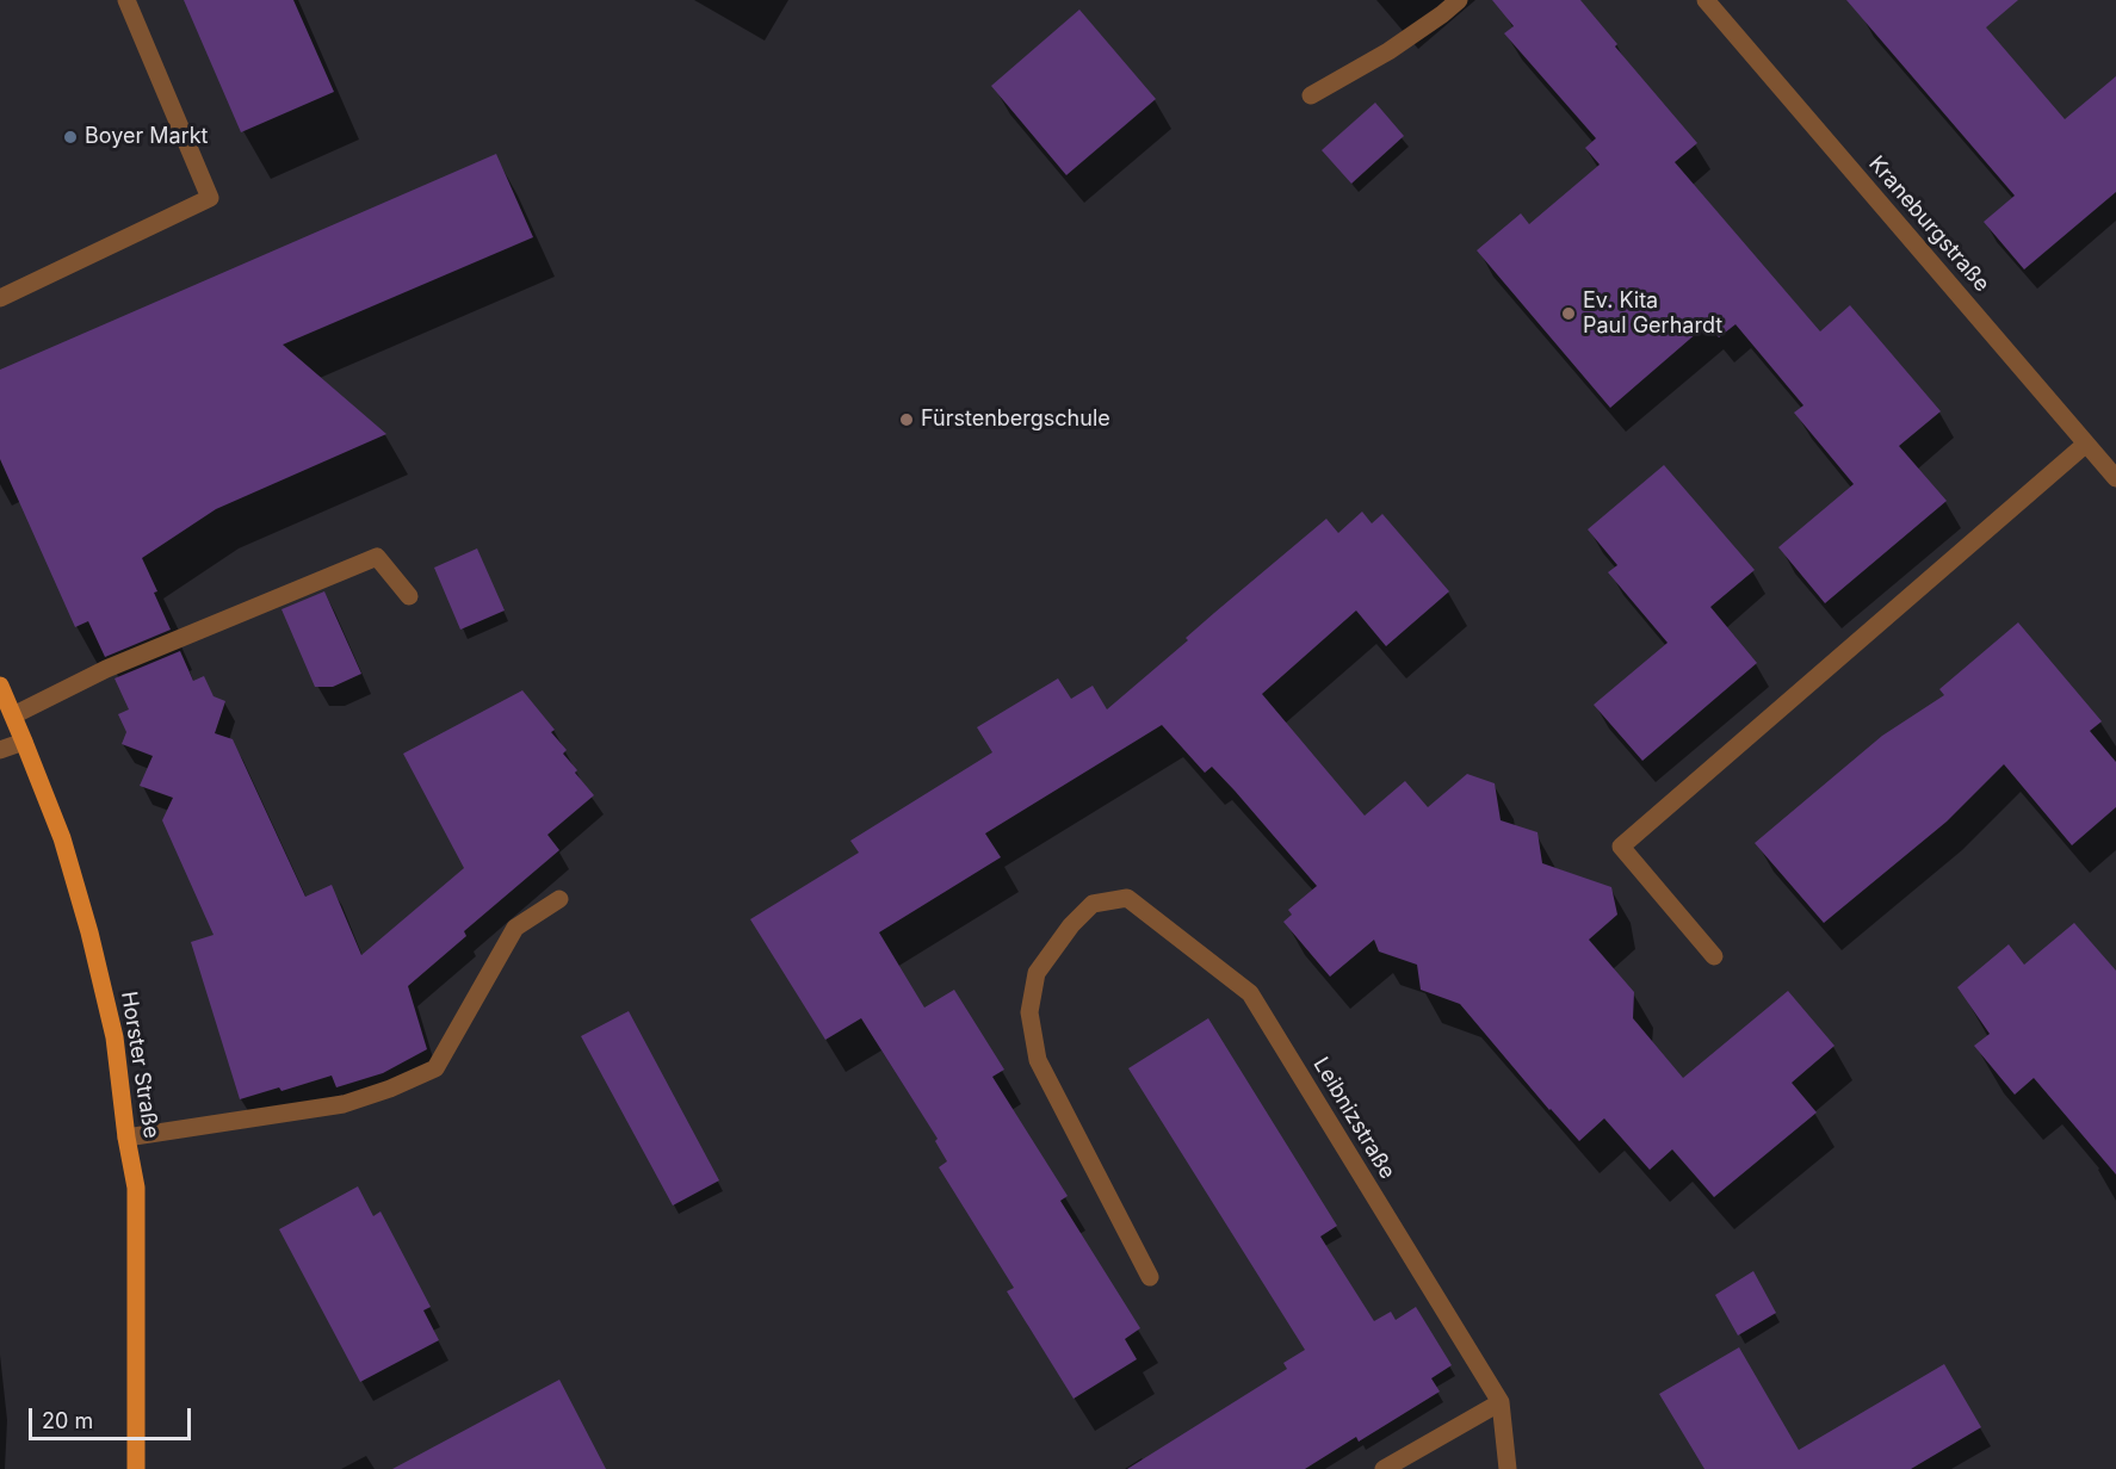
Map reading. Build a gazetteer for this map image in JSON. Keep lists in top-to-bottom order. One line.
{"streets":{"main road":["Horster Straße"],"street":["Kraneburgstraße","Leibnizstraße"]},"places":["Boyer Markt","Ev. Kita Paul Gerhardt","Fürstenbergschule"],"scale_bar":"20 m"}
